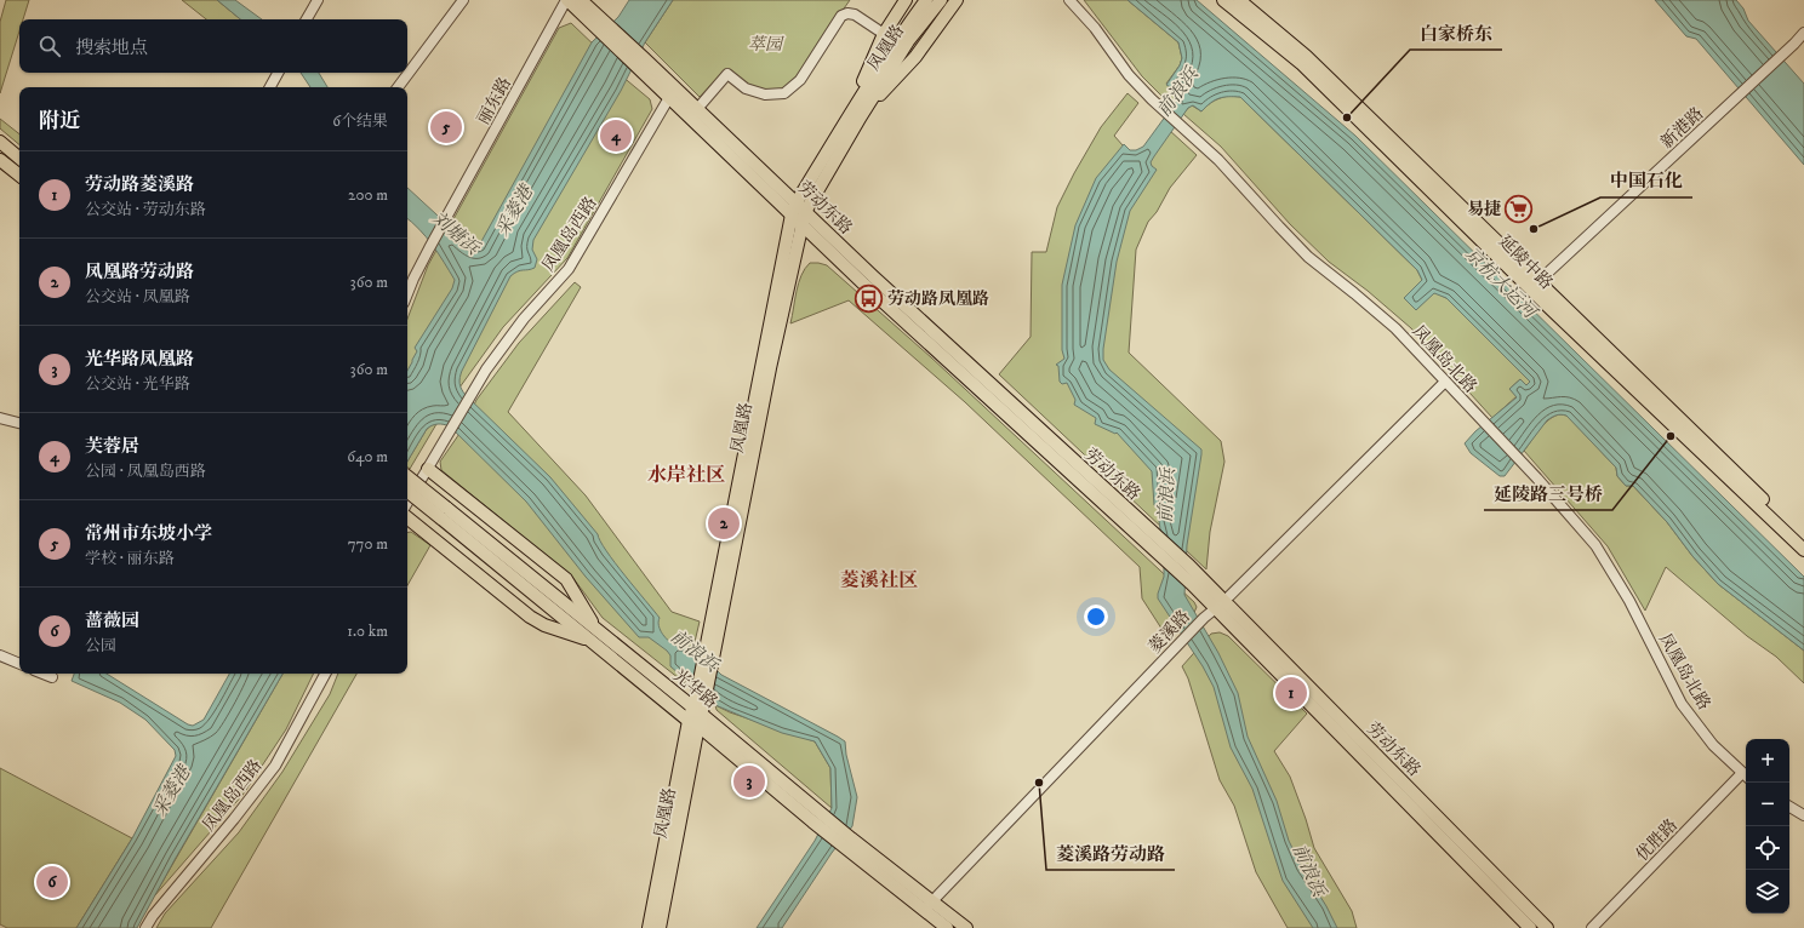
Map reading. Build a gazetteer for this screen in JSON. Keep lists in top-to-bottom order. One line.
{"streets":{"main road":["凤凰路","劳动东路","延陵中路","光华路"],"street":["丽东路","新港路","凤凰岛西路","凤凰岛北路","菱溪路","优胜路"]},"crossings":[["凤凰路","劳动东路"],["凤凰路","光华路"],["新港路","延陵中路"],["劳动东路","凤凰岛西路"],["劳动东路","菱溪路"],["凤凰岛北路","菱溪路"],["凤凰岛北路","优胜路"],["菱溪路","光华路"]],"districts":["水岸社区","菱溪社区"],"water":["前浪浜","采菱港","刘塘浜","京杭大运河"],"parks":["萃园"],"places":{"other":["白家桥东","中国石化","延陵路三号桥","菱溪路劳动路"],"supermarket":["易捷"],"bus stop":["劳动路凤凰路"]},"page":{"search":"搜索地点","heading":["附近","6个结果"],"pins":["5","4","2","1","3","6"],"list":[{"mark":"1","name":"劳动路菱溪路","note":"公交站 · 劳动东路","value":"200 m"},{"mark":"2","name":"凤凰路劳动路","note":"公交站 · 凤凰路","value":"360 m"},{"mark":"3","name":"光华路凤凰路","note":"公交站 · 光华路","value":"360 m"},{"mark":"4","name":"芙蓉居","note":"公园 · 凤凰岛西路","value":"640 m"},{"mark":"5","name":"常州市东坡小学","note":"学校 · 丽东路","value":"770 m"},{"mark":"6","name":"蔷薇园","note":"公园","value":"1.0 km"}],"map_buttons":["+","−"]}}
